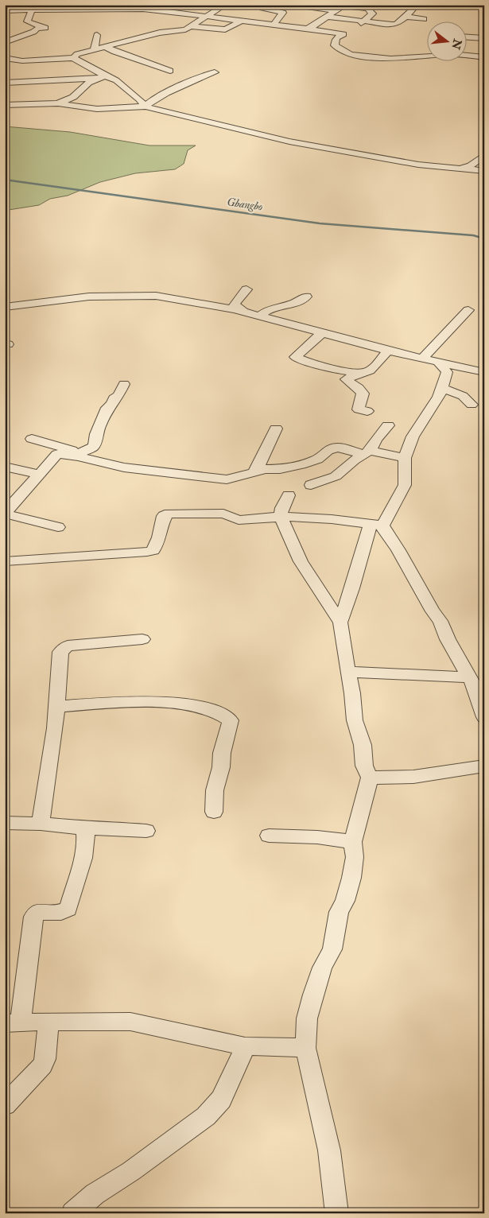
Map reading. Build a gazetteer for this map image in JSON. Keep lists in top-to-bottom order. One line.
{"water":["Gbangbo"],"north":"right"}
